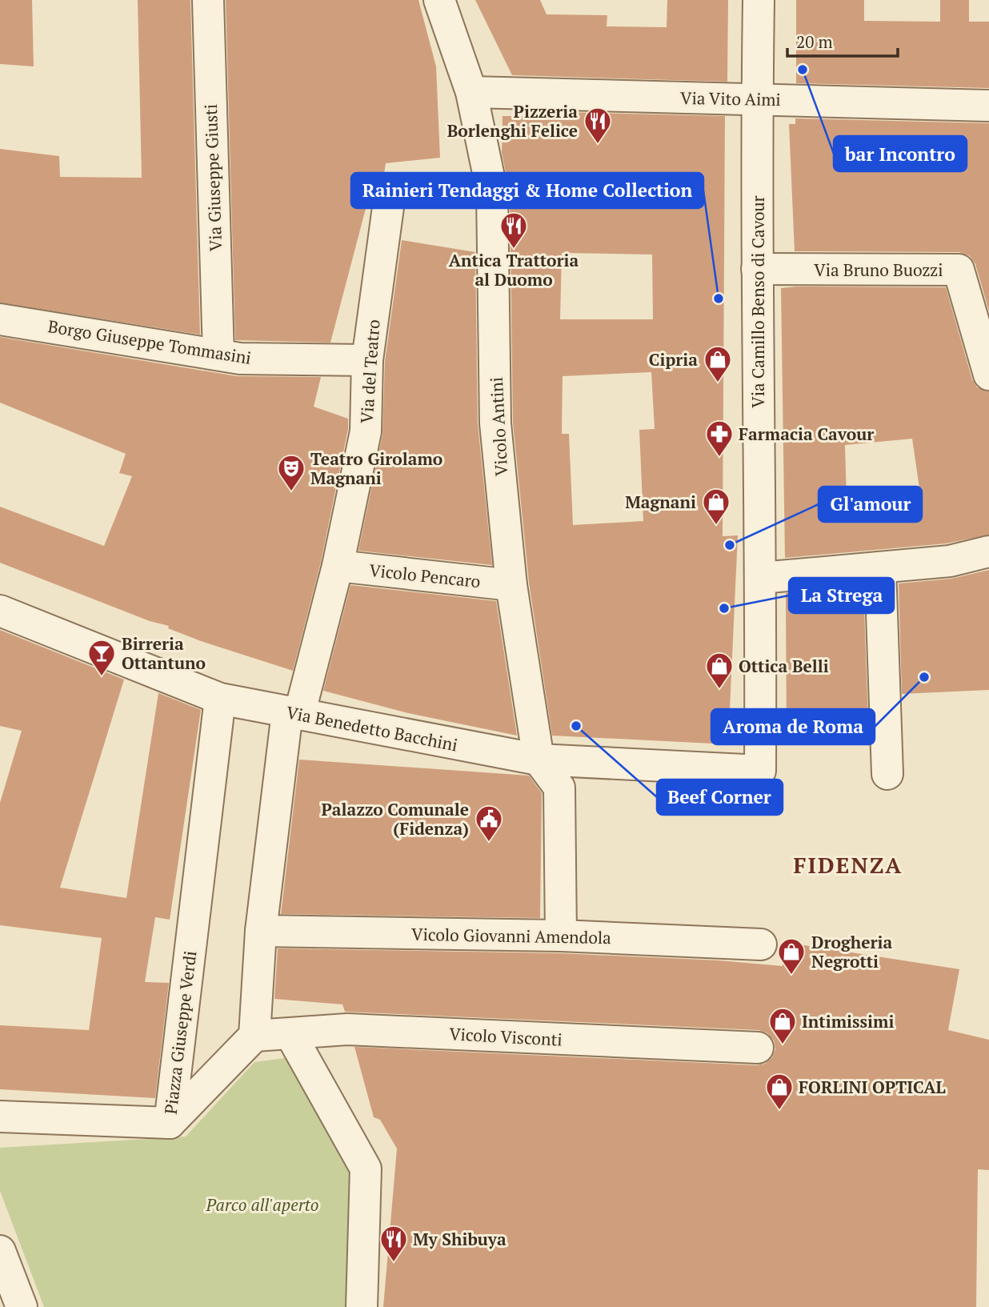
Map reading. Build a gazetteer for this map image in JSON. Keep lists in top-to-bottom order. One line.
{"streets":{"street":["Via Vito Aimi","Via Giuseppe Giusti","Via Bruno Buozzi","Via Camillo Benso di Cavour","Borgo Giuseppe Tommasini","Via del Teatro","Vicolo Antini","Vicolo Pencaro","Via Benedetto Bacchini","Vicolo Giovanni Amendola","Piazza Giuseppe Verdi","Vicolo Visconti"]},"crossings":[["Via Vito Aimi","Via Camillo Benso di Cavour"],["Via Vito Aimi","Vicolo Antini"],["Via Giuseppe Giusti","Borgo Giuseppe Tommasini"],["Via Bruno Buozzi","Via Camillo Benso di Cavour"],["Via Camillo Benso di Cavour","Via Benedetto Bacchini"],["Borgo Giuseppe Tommasini","Via del Teatro"],["Via del Teatro","Vicolo Antini"],["Via del Teatro","Vicolo Pencaro"],["Via del Teatro","Via Benedetto Bacchini"],["Vicolo Antini","Vicolo Pencaro"],["Vicolo Antini","Via Benedetto Bacchini"],["Via Benedetto Bacchini","Piazza Giuseppe Verdi"],["Piazza Giuseppe Verdi","Vicolo Visconti"]],"districts":["FIDENZA"],"parks":["Parco all'aperto"],"places":{"other":["bar Incontro","Rainieri Tendaggi & Home Collection","Gl'amour","La Strega","Aroma de Roma","Beef Corner"],"restaurant":["Pizzeria Borlenghi Felice","Antica Trattoria al Duomo","My Shibuya"],"shop":["Cipria","Magnani","Ottica Belli","Drogheria Negrotti","Intimissimi","FORLINI OPTICAL"],"pharmacy":["Farmacia Cavour"],"theatre":["Teatro Girolamo Magnani"],"bar":["Birreria Ottantuno"],"public building":["Palazzo Comunale (Fidenza)"]},"scale_bar":"20 m"}
